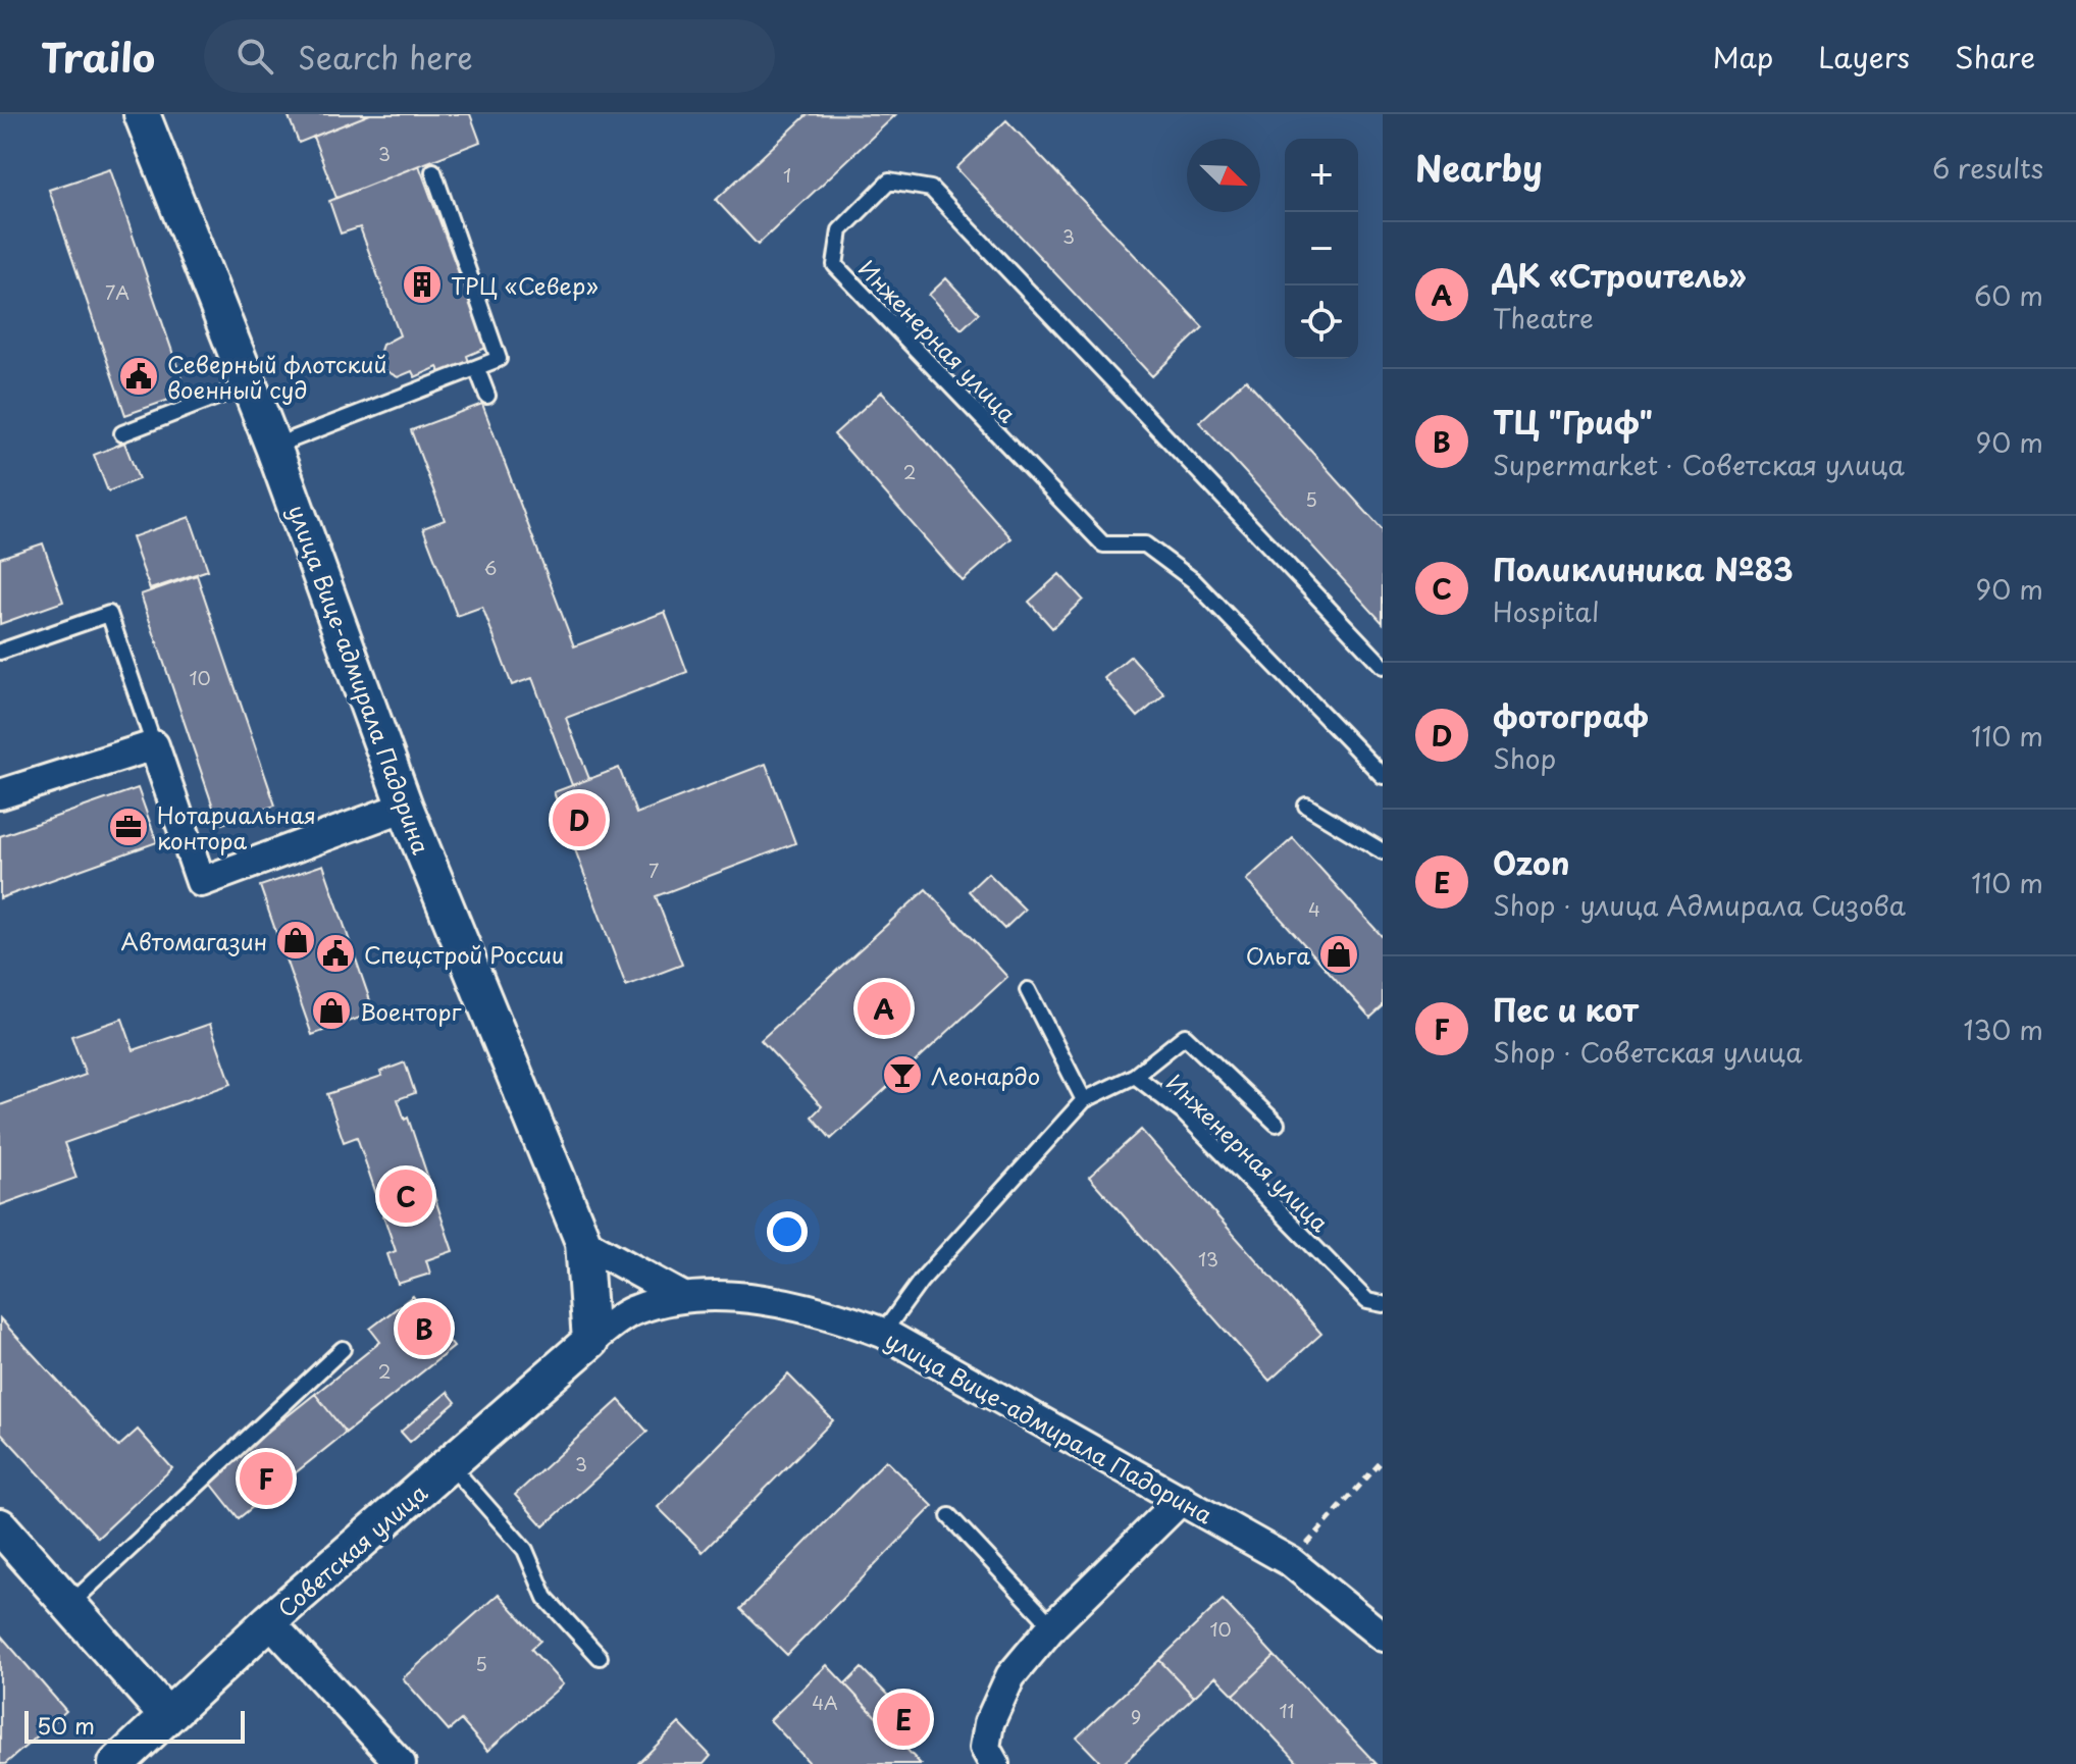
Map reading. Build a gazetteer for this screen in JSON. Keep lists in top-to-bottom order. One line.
{"streets":{"street":["улица Вице-адмирала Падорина","Советская улица"],"lane":["Инженерная улица"]},"crossings":[["Инженерная улица","улица Вице-адмирала Падорина"],["улица Вице-адмирала Падорина","Советская улица"]],"places":{"building":["ТРЦ «Север»"],"public building":["Северный флотский военный суд","Спецстрой России"],"office":["Нотариальная контора"],"shop":["Автомагазин","Ольга","Военторг"],"bar":["Леонардо"]},"house_numbers":["3","1","3","7А","2","5","6","10","7","4","13","2","3","10","5","4А","11","9"],"scale_bar":"50 m","north":"bottom right","page":{"header":"Trailo","search":"Search here","nav":["Map","Layers","Share"],"heading":["Nearby","6 results"],"map_buttons":["+","−"],"list":[{"mark":"A","name":"ДК «Строитель»","note":"Theatre","value":"60 m"},{"mark":"B","name":"ТЦ \"Гриф\"","note":"Supermarket · Советская улица","value":"90 m"},{"mark":"C","name":"Поликлиника №83","note":"Hospital","value":"90 m"},{"mark":"D","name":"фотограф","note":"Shop","value":"110 m"},{"mark":"E","name":"Ozon","note":"Shop · улица Адмирала Сизова","value":"110 m"},{"mark":"F","name":"Пес и кот","note":"Shop · Советская улица","value":"130 m"}],"pins":["D","A","C","B","F","E"],"scale":"50 m"}}
